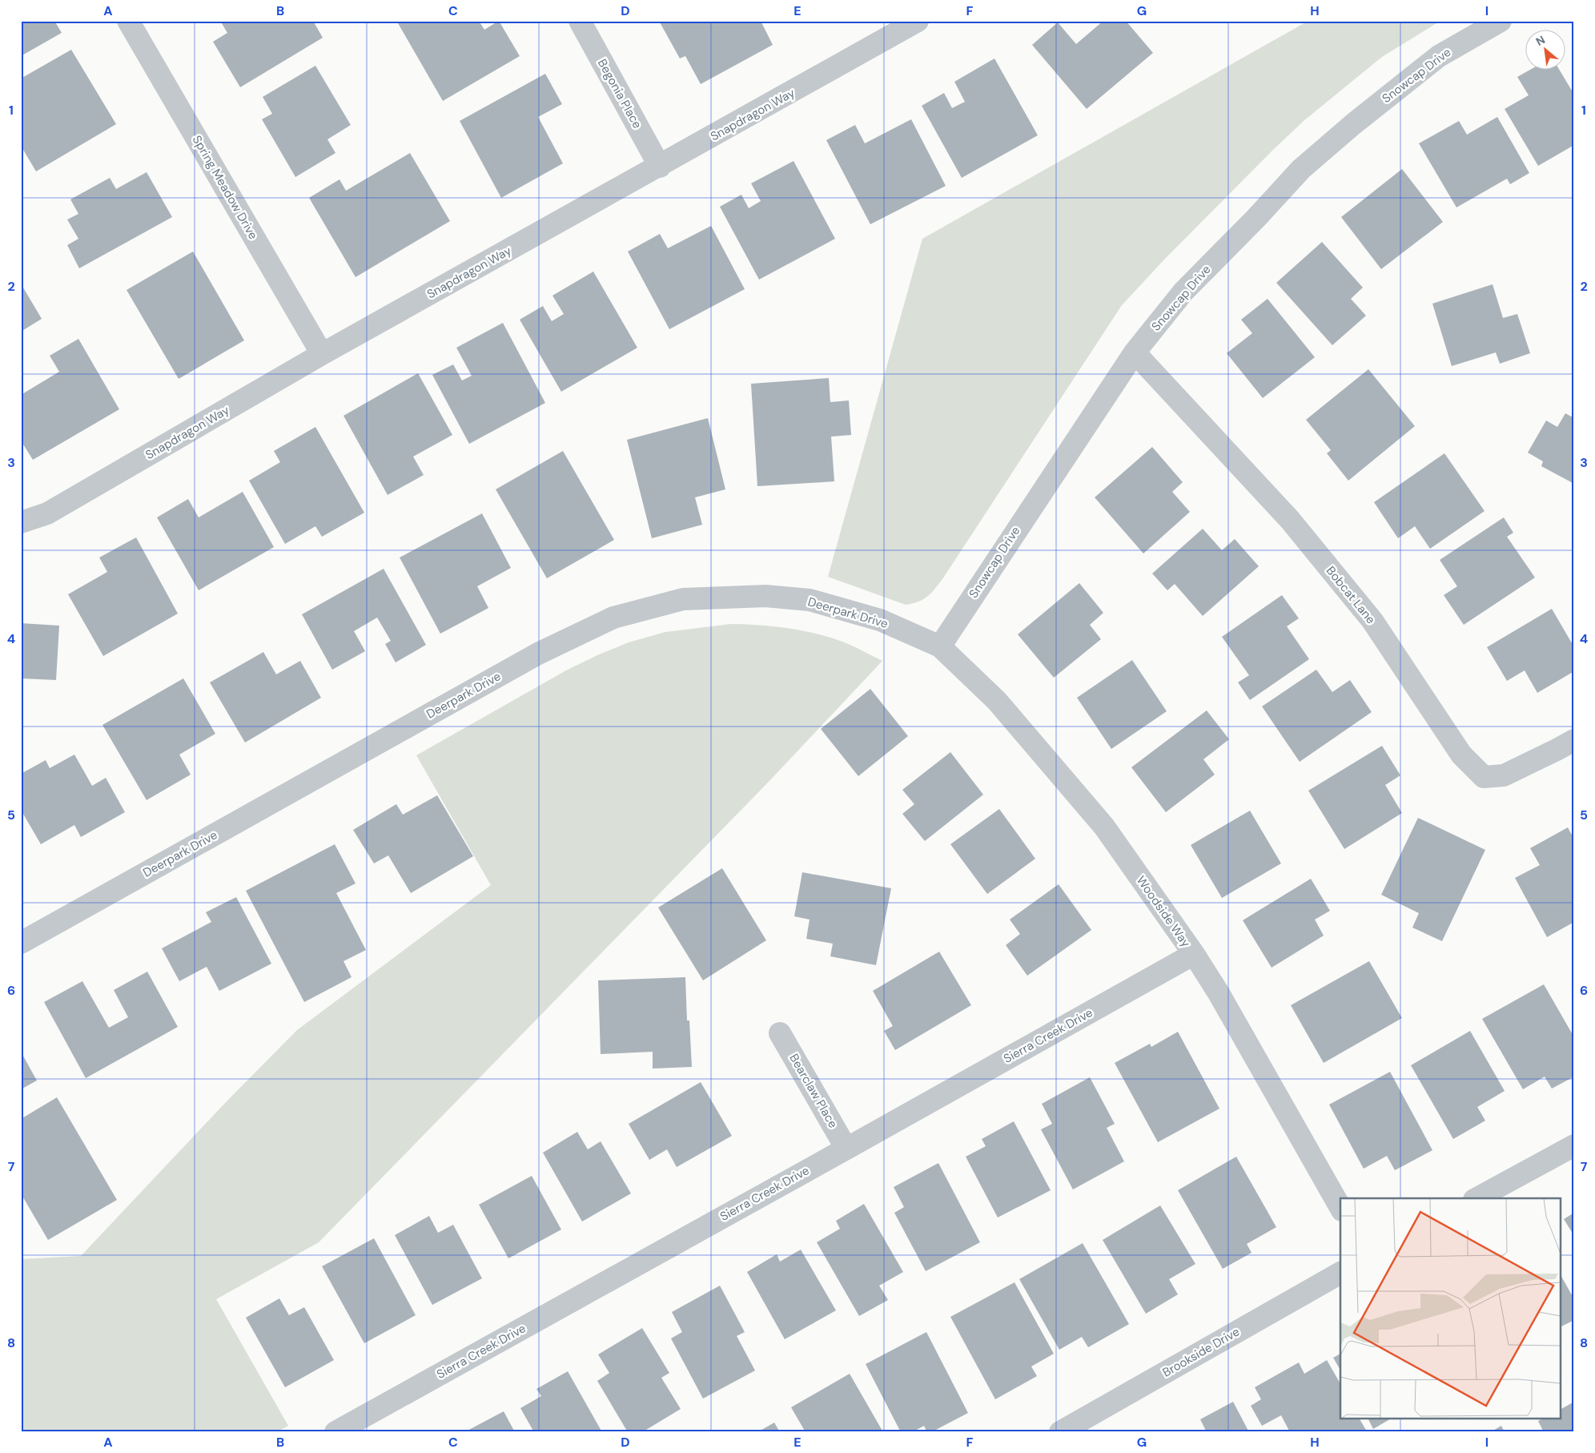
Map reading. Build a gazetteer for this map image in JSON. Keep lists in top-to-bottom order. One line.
{"streets":{"street":["Snowcap Drive","Begonia Place","Snapdragon Way","Spring Meadow Drive","Bobcat Lane","Deerpark Drive","Woodside Way","Sierra Creek Drive","Bearclaw Place","Brookside Drive"]},"crossings":[["Snowcap Drive","Bobcat Lane"],["Snowcap Drive","Deerpark Drive"],["Snowcap Drive","Woodside Way"],["Begonia Place","Snapdragon Way"],["Snapdragon Way","Spring Meadow Drive"],["Deerpark Drive","Woodside Way"],["Woodside Way","Sierra Creek Drive"],["Sierra Creek Drive","Bearclaw Place"]],"north":"top left","grid":{"columns":["A","B","C","D","E","F","G","H","I"],"rows":["1","2","3","4","5","6","7","8"]}}
